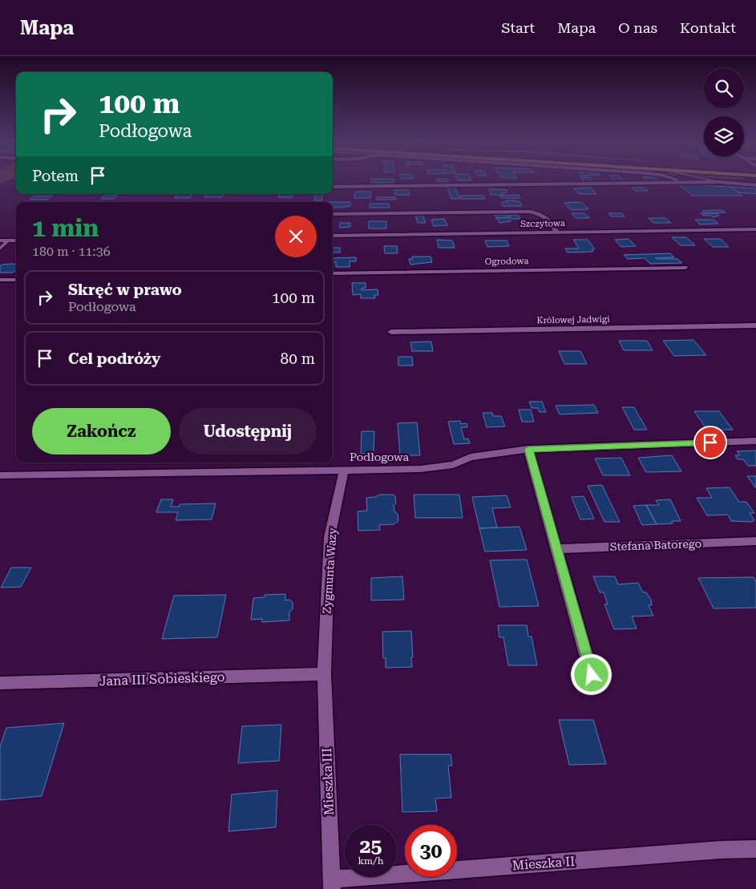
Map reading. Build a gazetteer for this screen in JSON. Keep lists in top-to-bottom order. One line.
{"streets":{"street":["Szczytowa","Ogrodowa","Królowej Jadwigi","Podłogowa","Stefana Batorego","Zygmunta Wazy","Jana III Sobieskiego","Mieszka III","Mieszka II"]},"crossings":[["Podłogowa","Zygmunta Wazy"],["Zygmunta Wazy","Jana III Sobieskiego"],["Zygmunta Wazy","Mieszka III"],["Jana III Sobieskiego","Mieszka III"],["Mieszka III","Mieszka II"]],"page":{"header":"Mapa","nav":["Start","Mapa","O nas","Kontakt"],"turn":["100 m","Podłogowa"],"then":"Potem","heading":["1 min","180 m · 11:36"],"list":[{"name":"Skręć w prawo","note":"Podłogowa","value":"100 m"},{"name":"Cel podróży","value":"80 m"}],"buttons":["Zakończ","Udostępnij"],"speed":"25 km/h","limit":"30"}}
